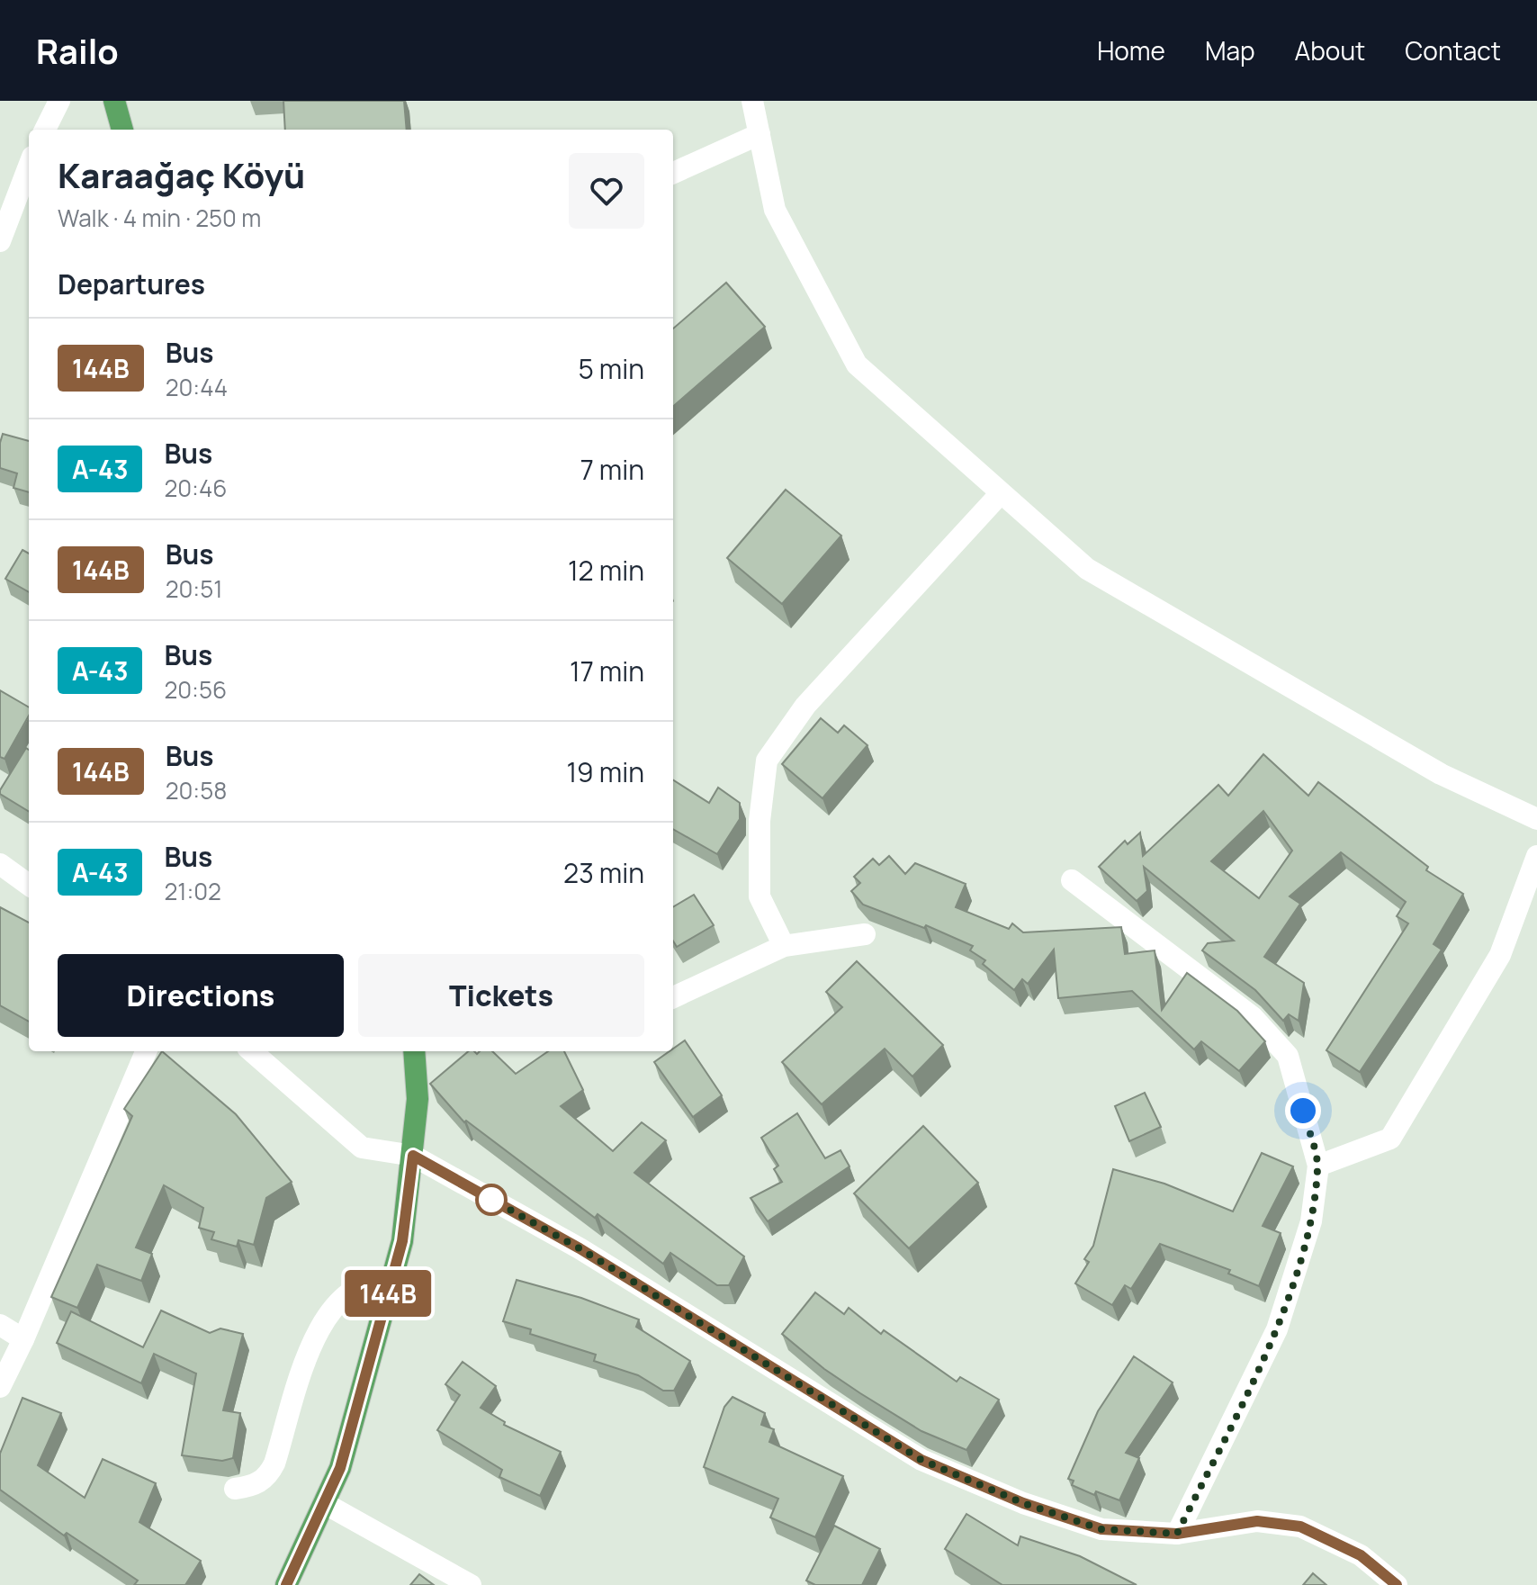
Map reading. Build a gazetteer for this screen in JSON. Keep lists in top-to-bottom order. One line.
{"lines":["bus line 144B"],"page":{"header":"Railo","nav":["Home","Map","About","Contact"],"on_map":"144B","heading":[["Karaağaç Köyü","Walk · 4 min · 250 m"],"Departures"],"list":[{"mark":"144B","name":"Bus","note":"20:44","value":"5 min"},{"mark":"A-43","name":"Bus","note":"20:46","value":"7 min"},{"mark":"144B","name":"Bus","note":"20:51","value":"12 min"},{"mark":"A-43","name":"Bus","note":"20:56","value":"17 min"},{"mark":"144B","name":"Bus","note":"20:58","value":"19 min"},{"mark":"A-43","name":"Bus","note":"21:02","value":"23 min"}],"buttons":["Directions","Tickets"]}}
